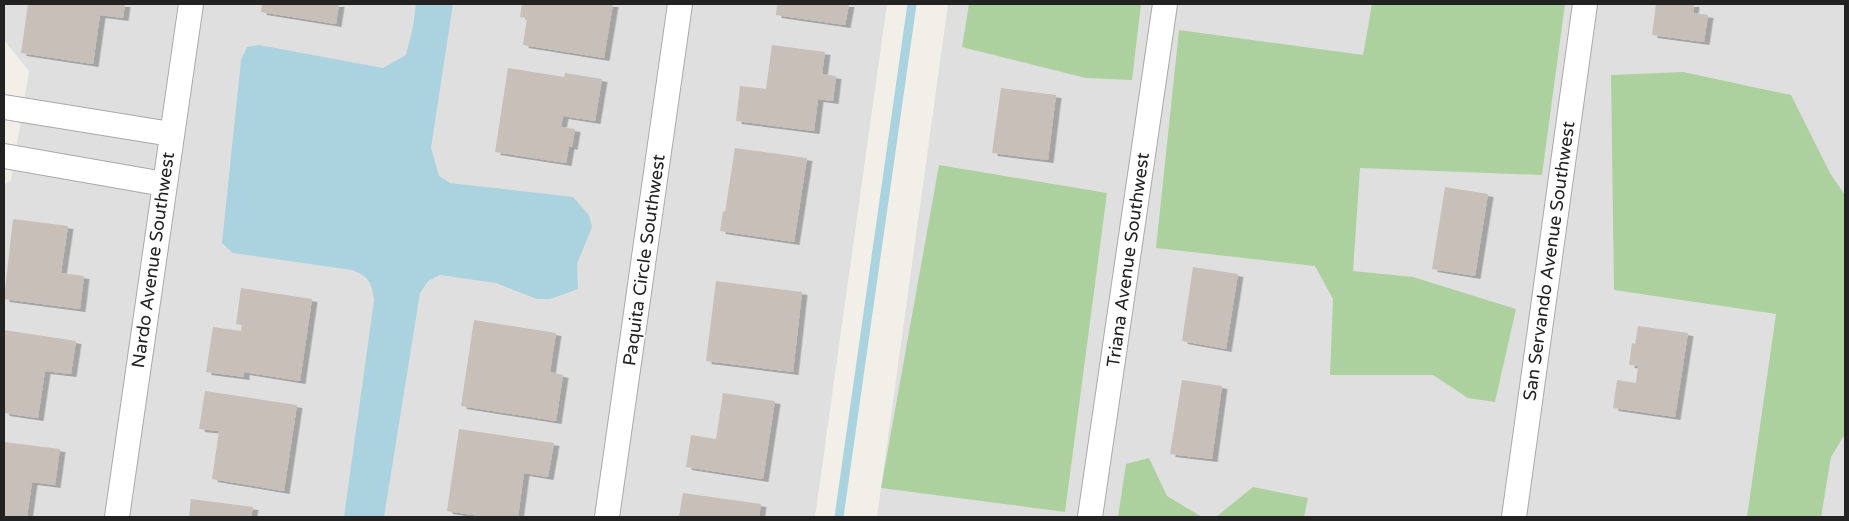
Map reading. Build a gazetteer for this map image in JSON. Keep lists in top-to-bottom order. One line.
{"streets":{"street":["Nardo Avenue Southwest","Paquita Circle Southwest","Triana Avenue Southwest","San Servando Avenue Southwest"]}}
